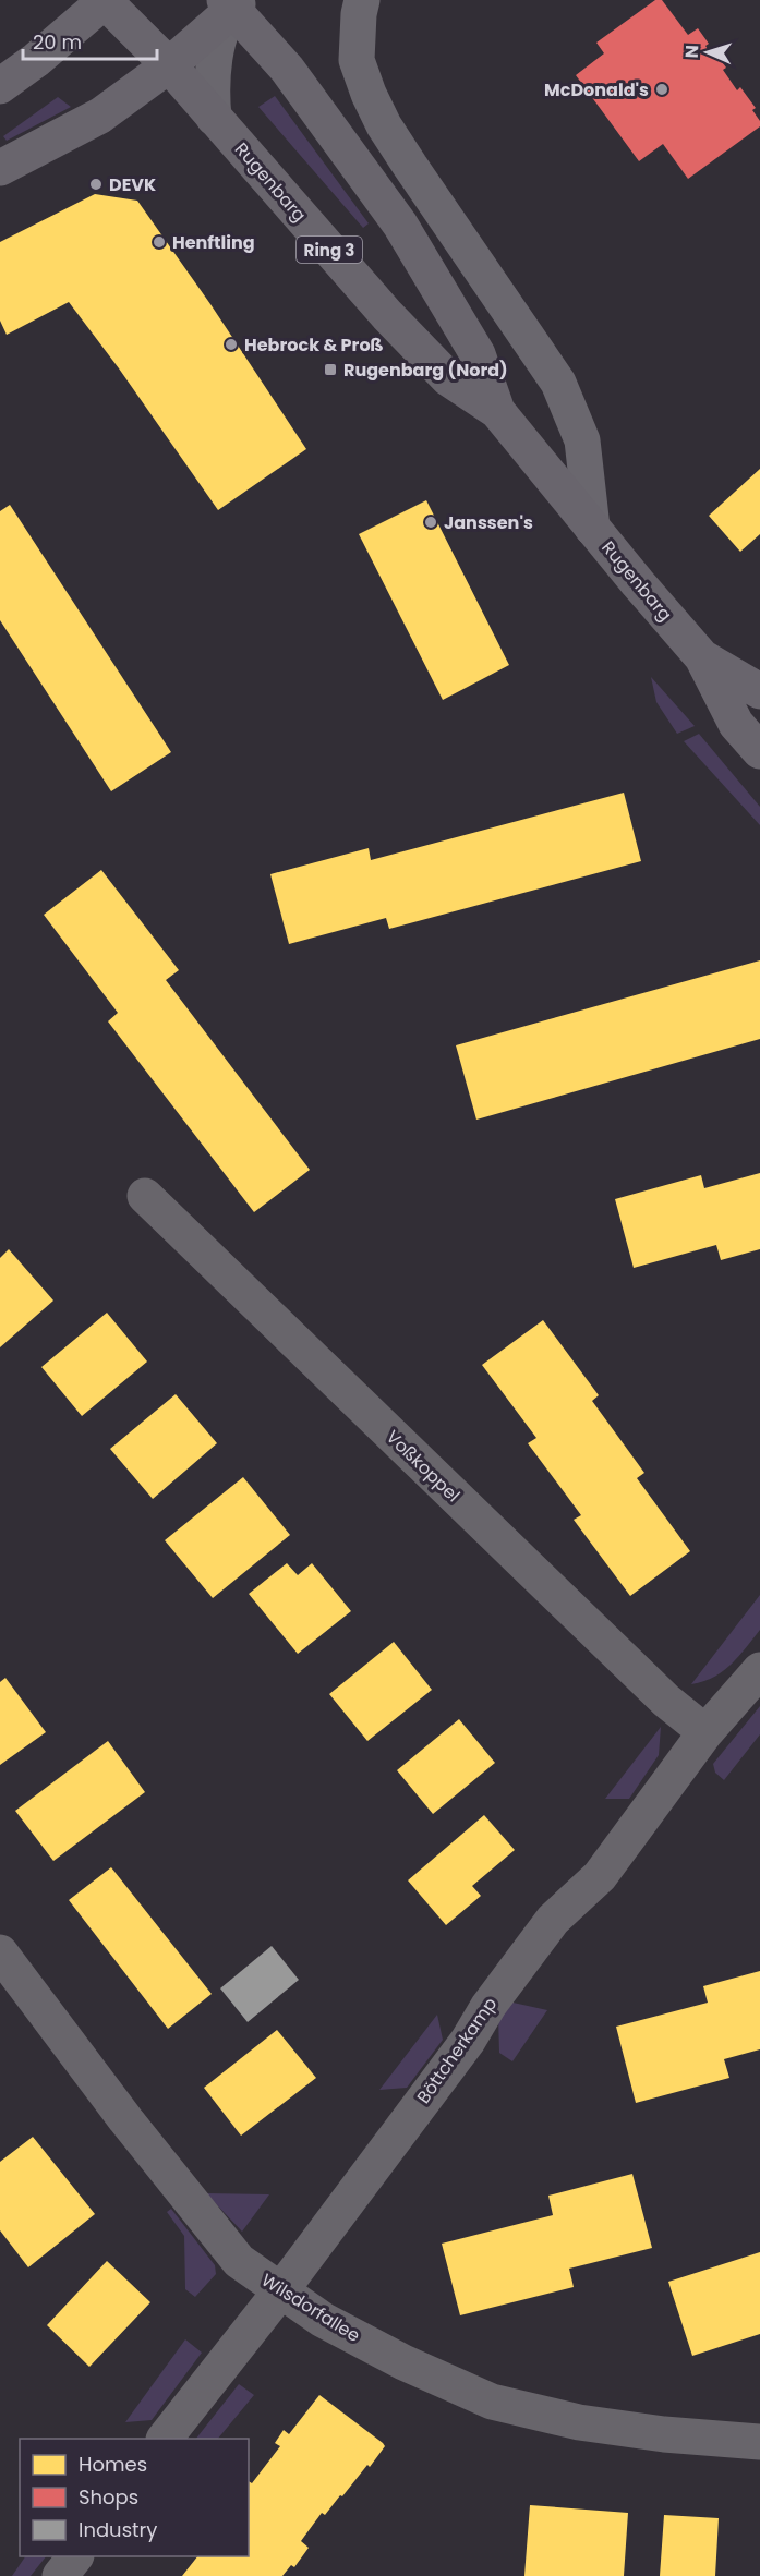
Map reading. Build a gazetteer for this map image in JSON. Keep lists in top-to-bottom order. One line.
{"streets":{"main road":["Rugenbarg","Ring 3"],"street":["Voßkoppel","Böttcherkamp","Wilsdorfallee"]},"crossings":[["Voßkoppel","Böttcherkamp"],["Böttcherkamp","Wilsdorfallee"]],"places":{"other":["McDonald's","DEVK","Henftling","Hebrock & Proß","Janssen's"],"transit":["Rugenbarg (Nord)"]},"legend":["Homes","Shops","Industry"],"scale_bar":"20 m","north":"left"}
